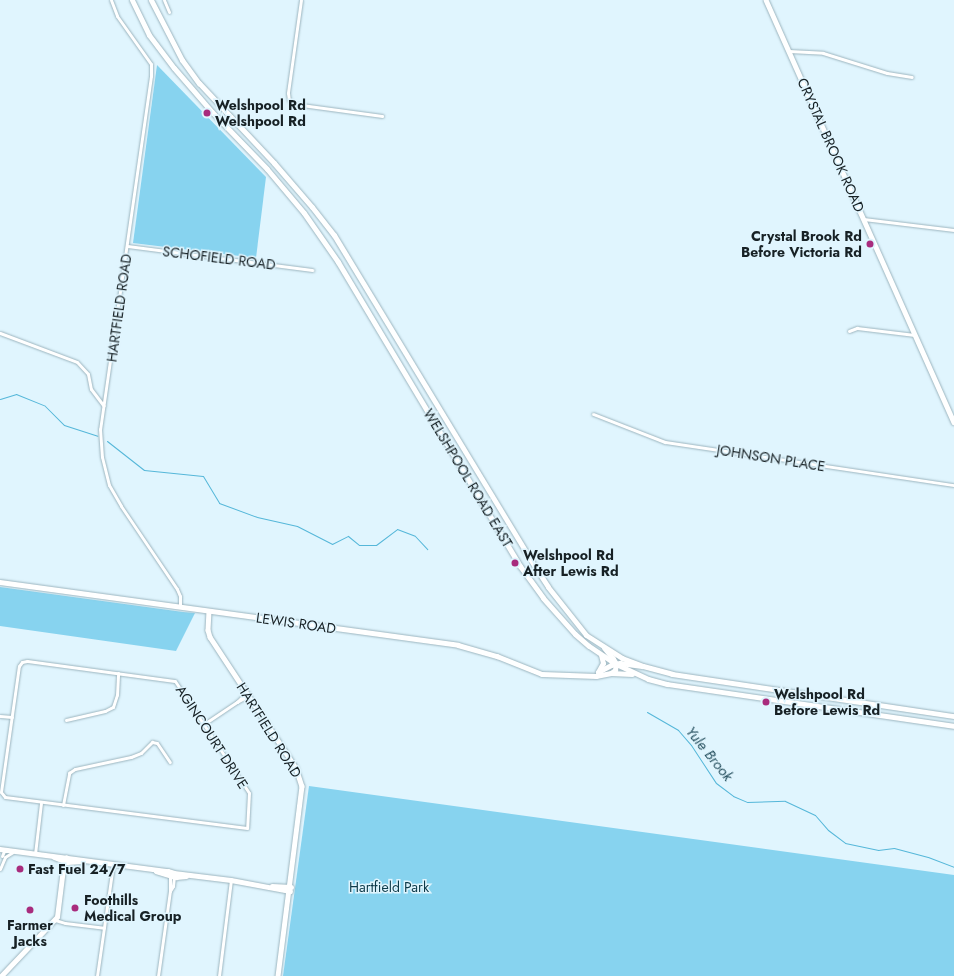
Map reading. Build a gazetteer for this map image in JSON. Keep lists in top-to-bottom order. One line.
{"streets":{"main road":["WELSHPOOL ROAD EAST"],"street":["CRYSTAL BROOK ROAD","SCHOFIELD ROAD","HARTFIELD ROAD","JOHNSON PLACE","LEWIS ROAD","AGINCOURT DRIVE"]},"crossings":[["SCHOFIELD ROAD","HARTFIELD ROAD"],["HARTFIELD ROAD","LEWIS ROAD"],["WELSHPOOL ROAD EAST","LEWIS ROAD"]],"water":["Yule Brook"],"parks":["Hartfield Park"],"places":["Welshpool Rd Welshpool Rd","Crystal Brook Rd Before Victoria Rd","Welshpool Rd After Lewis Rd","Welshpool Rd Before Lewis Rd","Fast Fuel 24/7","Foothills Medical Group","Farmer Jacks"]}
